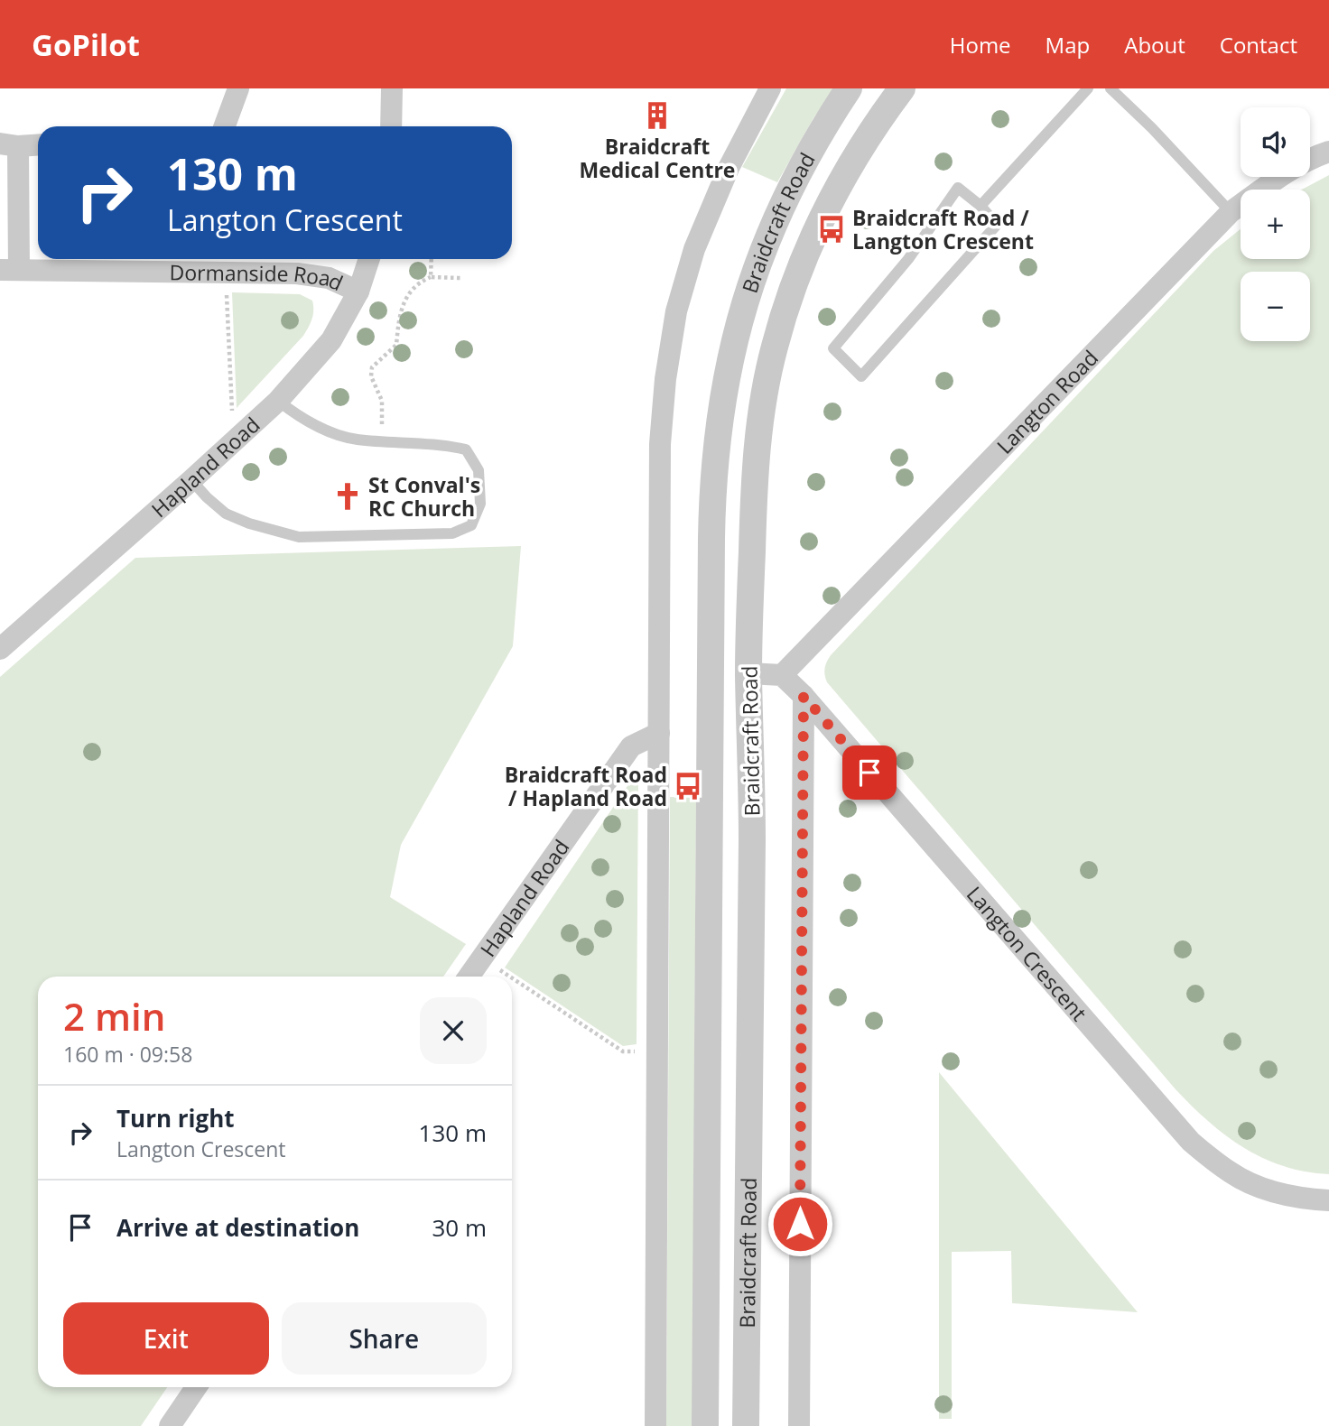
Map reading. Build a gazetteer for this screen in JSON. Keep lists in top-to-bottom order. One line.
{"streets":{"street":["Braidcraft Road","Dormanside Road","Langton Road","Hapland Road","Langton Crescent"]},"crossings":[["Dormanside Road","Hapland Road"],["Langton Road","Langton Crescent"]],"places":{"building":["Braidcraft Medical Centre"],"bus stop":["Braidcraft Road / Langton Crescent","Braidcraft Road / Hapland Road"],"church":["St Conval's RC Church"]},"page":{"header":"GoPilot","nav":["Home","Map","About","Contact"],"map_buttons":["+","−"],"turn":["130 m","Langton Crescent"],"heading":["2 min","160 m · 09:58"],"list":[{"name":"Turn right","note":"Langton Crescent","value":"130 m"},{"name":"Arrive at destination","value":"30 m"}],"buttons":["Exit","Share"]}}
